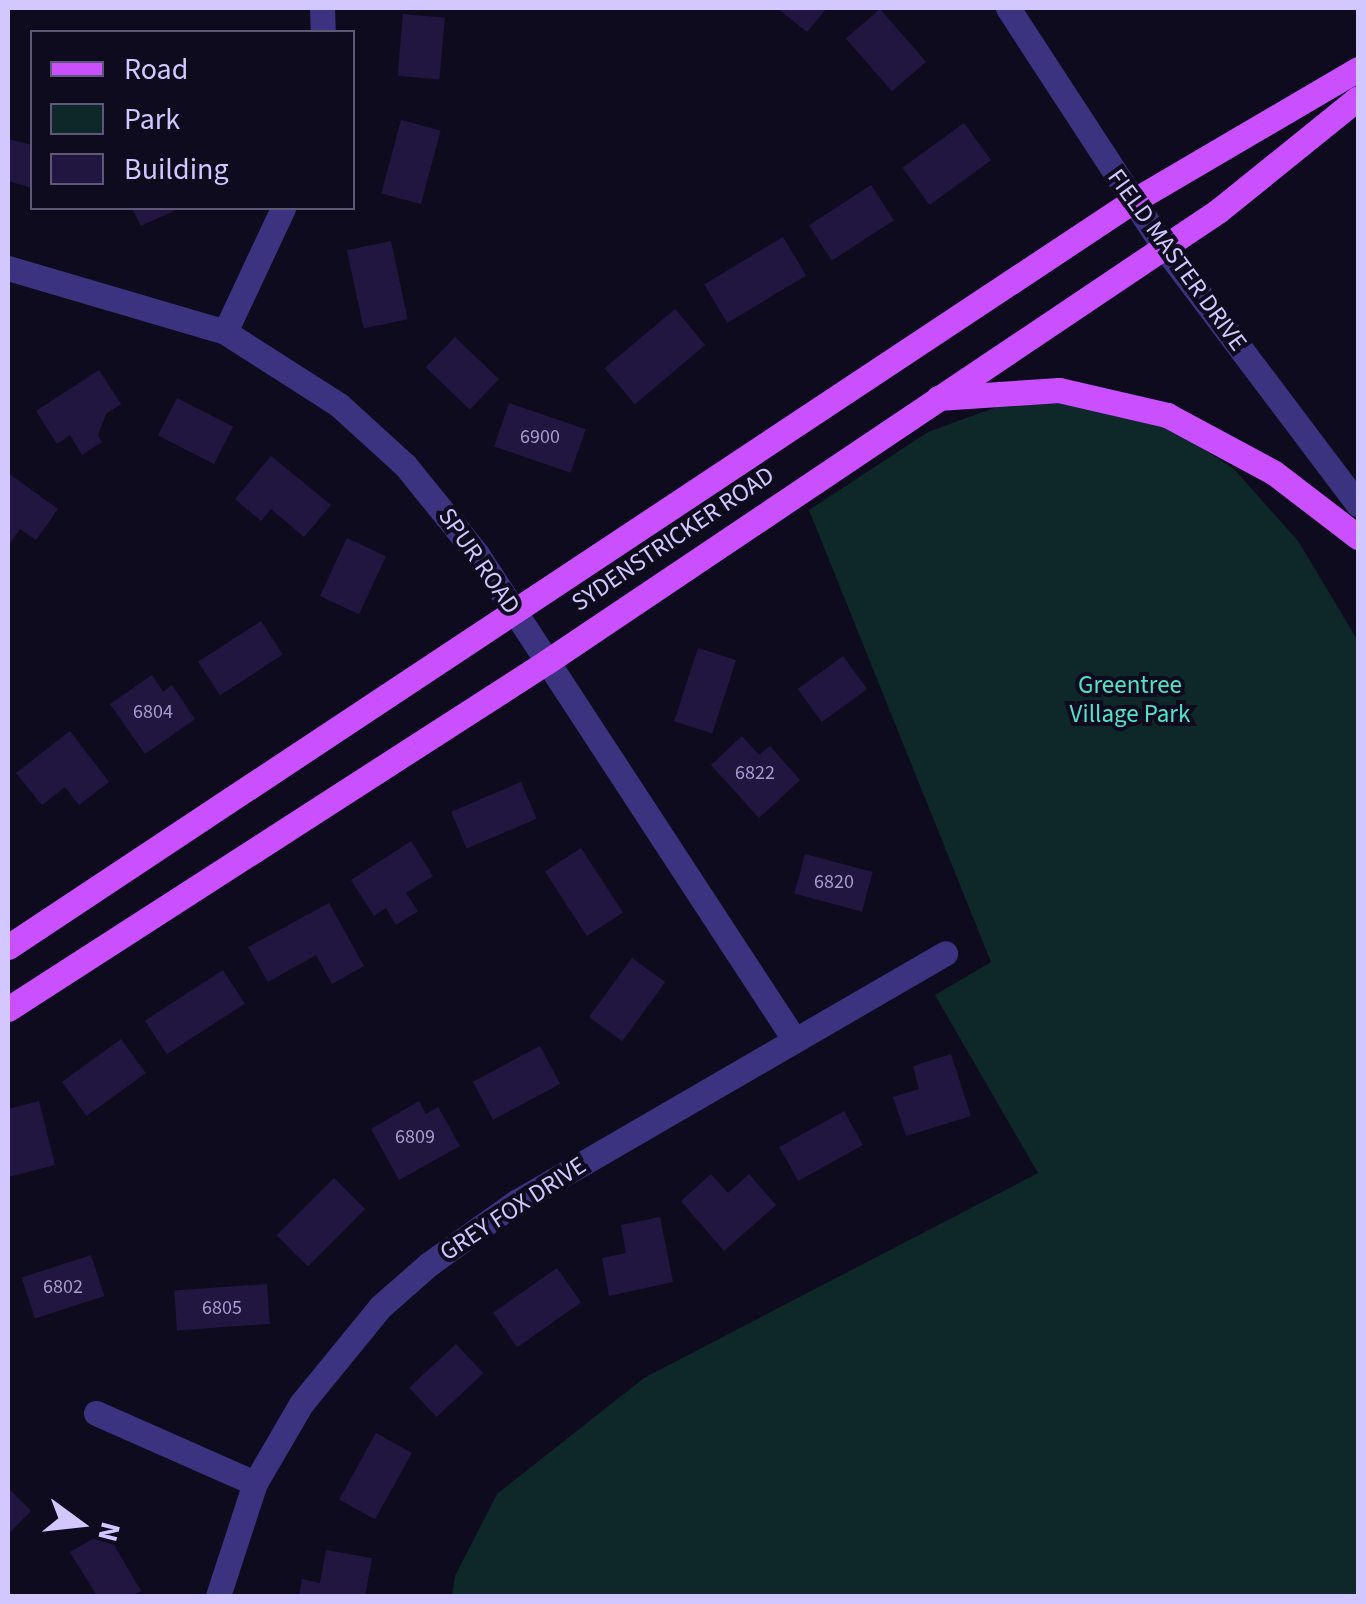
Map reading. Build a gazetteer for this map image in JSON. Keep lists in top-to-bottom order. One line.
{"streets":{"main road":["SYDENSTRICKER ROAD"],"street":["FIELD MASTER DRIVE","SPUR ROAD","GREY FOX DRIVE"]},"crossings":[["FIELD MASTER DRIVE","SYDENSTRICKER ROAD"],["SYDENSTRICKER ROAD","SPUR ROAD"],["SPUR ROAD","GREY FOX DRIVE"]],"parks":["Greentree Village Park"],"house_numbers":["6900","6804","6822","6820","6809","6802","6805"],"legend":["Road","Park","Building"],"north":"right"}
